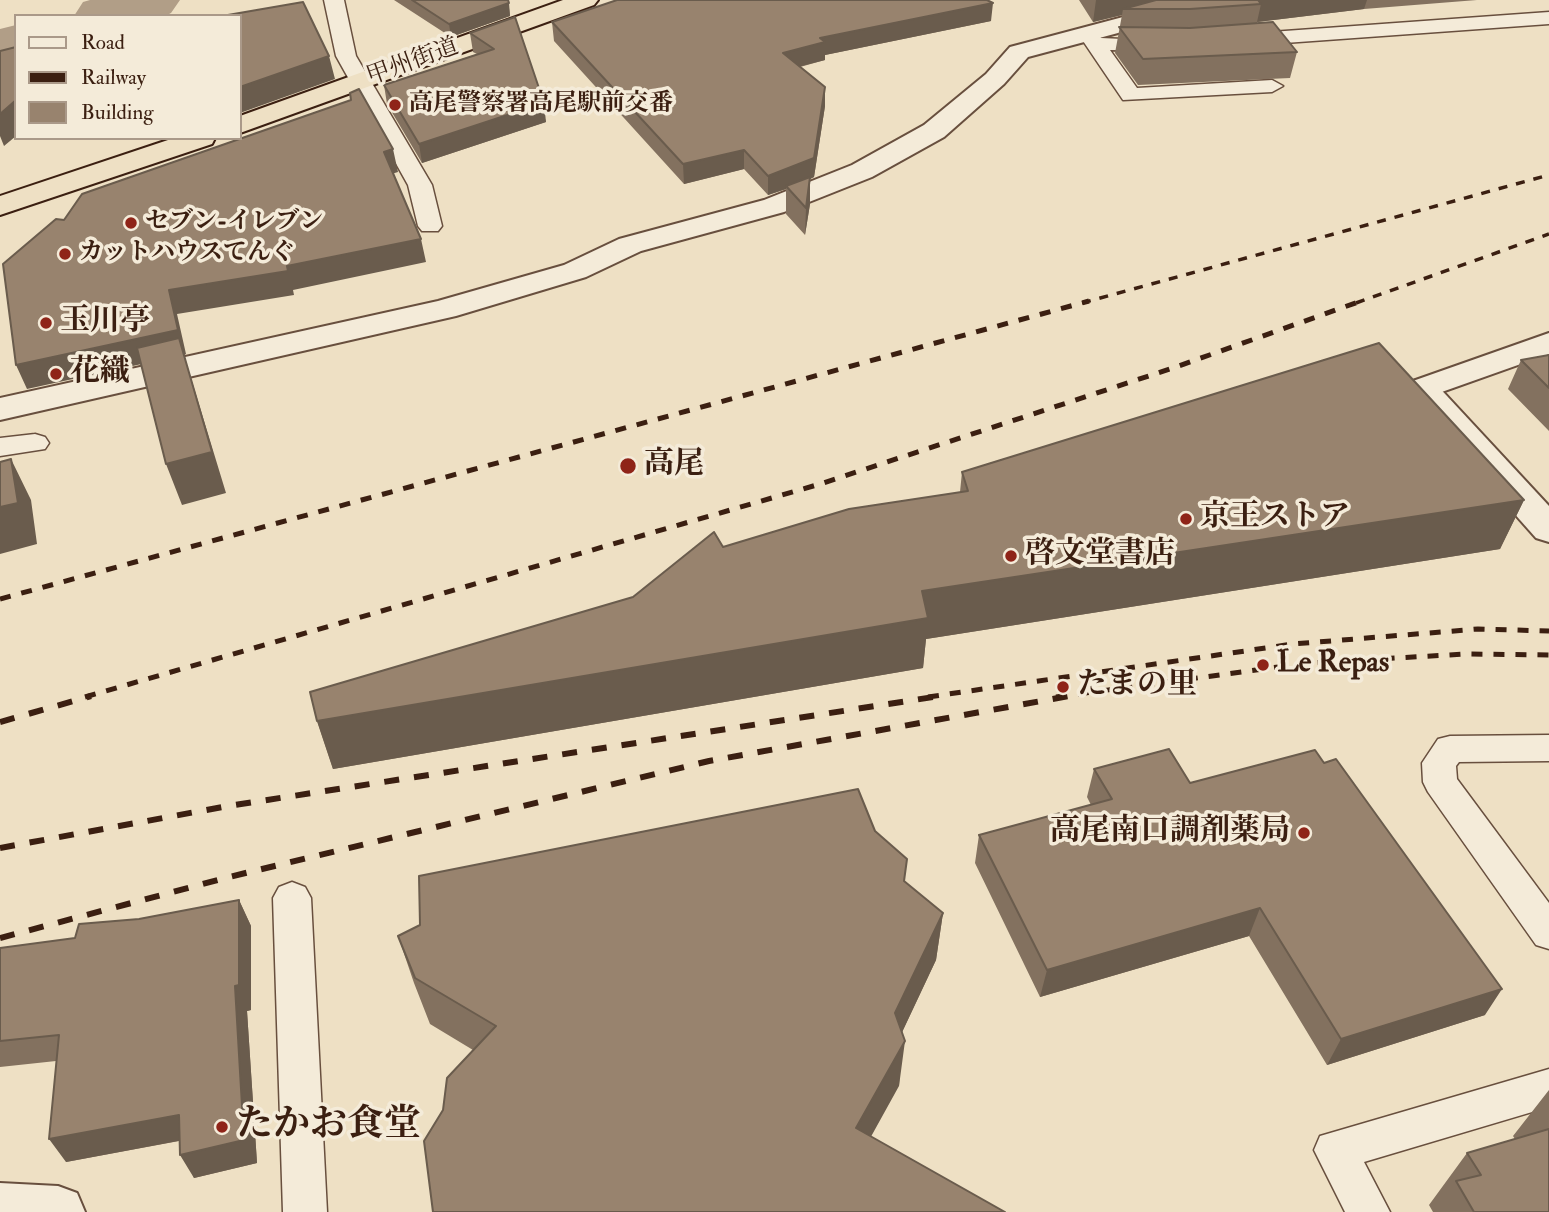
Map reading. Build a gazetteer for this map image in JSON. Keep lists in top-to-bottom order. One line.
{"streets":{"highway":["甲州街道"]},"places":["高尾警察署高尾駅前交番","セブン-イレブン","カットハウスてんぐ","玉川亭","花織","高尾","京王ストア","啓文堂書店","Le Repas","たまの里","高尾南口調剤薬局","たかお食堂"],"legend":["Road","Railway","Building"]}
